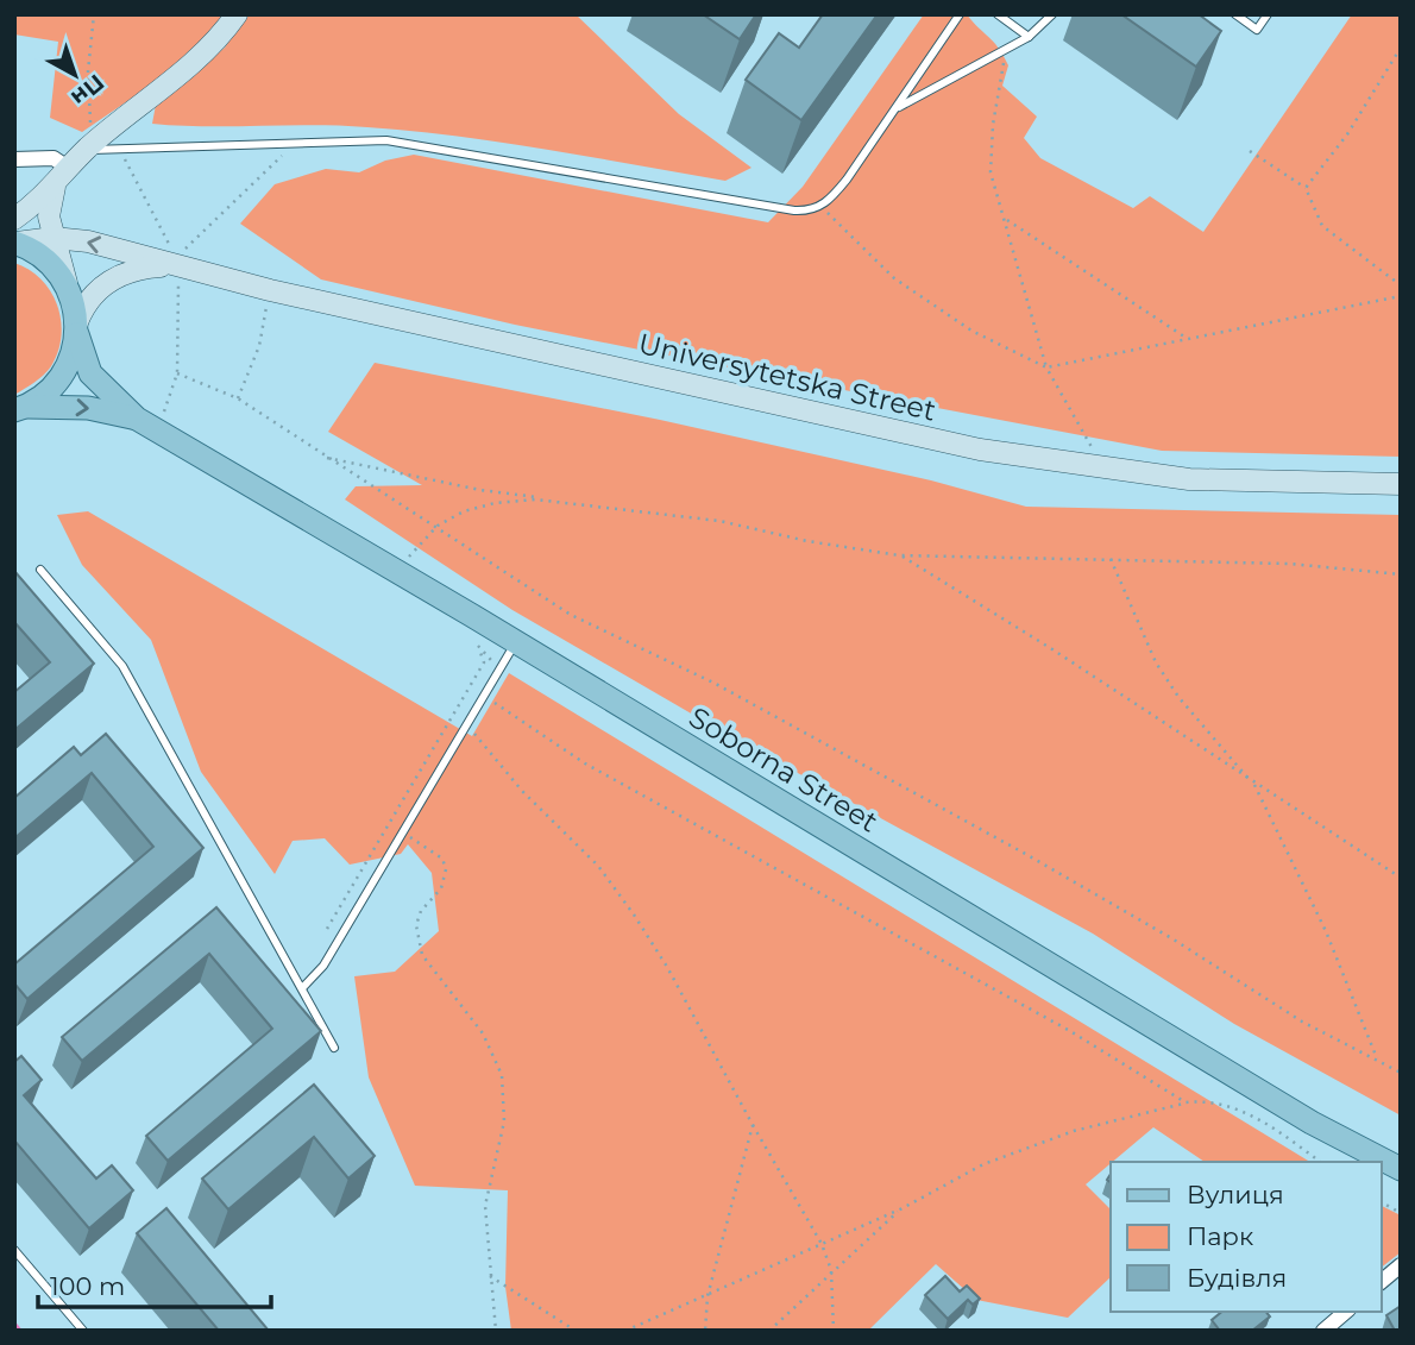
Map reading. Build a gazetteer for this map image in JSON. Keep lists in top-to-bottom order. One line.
{"streets":{"main road":["Universytetska Street","Soborna Street"]},"crossings":[["Universytetska Street","Soborna Street"]],"legend":["Вулиця","Парк","Будівля"],"scale_bar":"100 m","north":"bottom right"}
